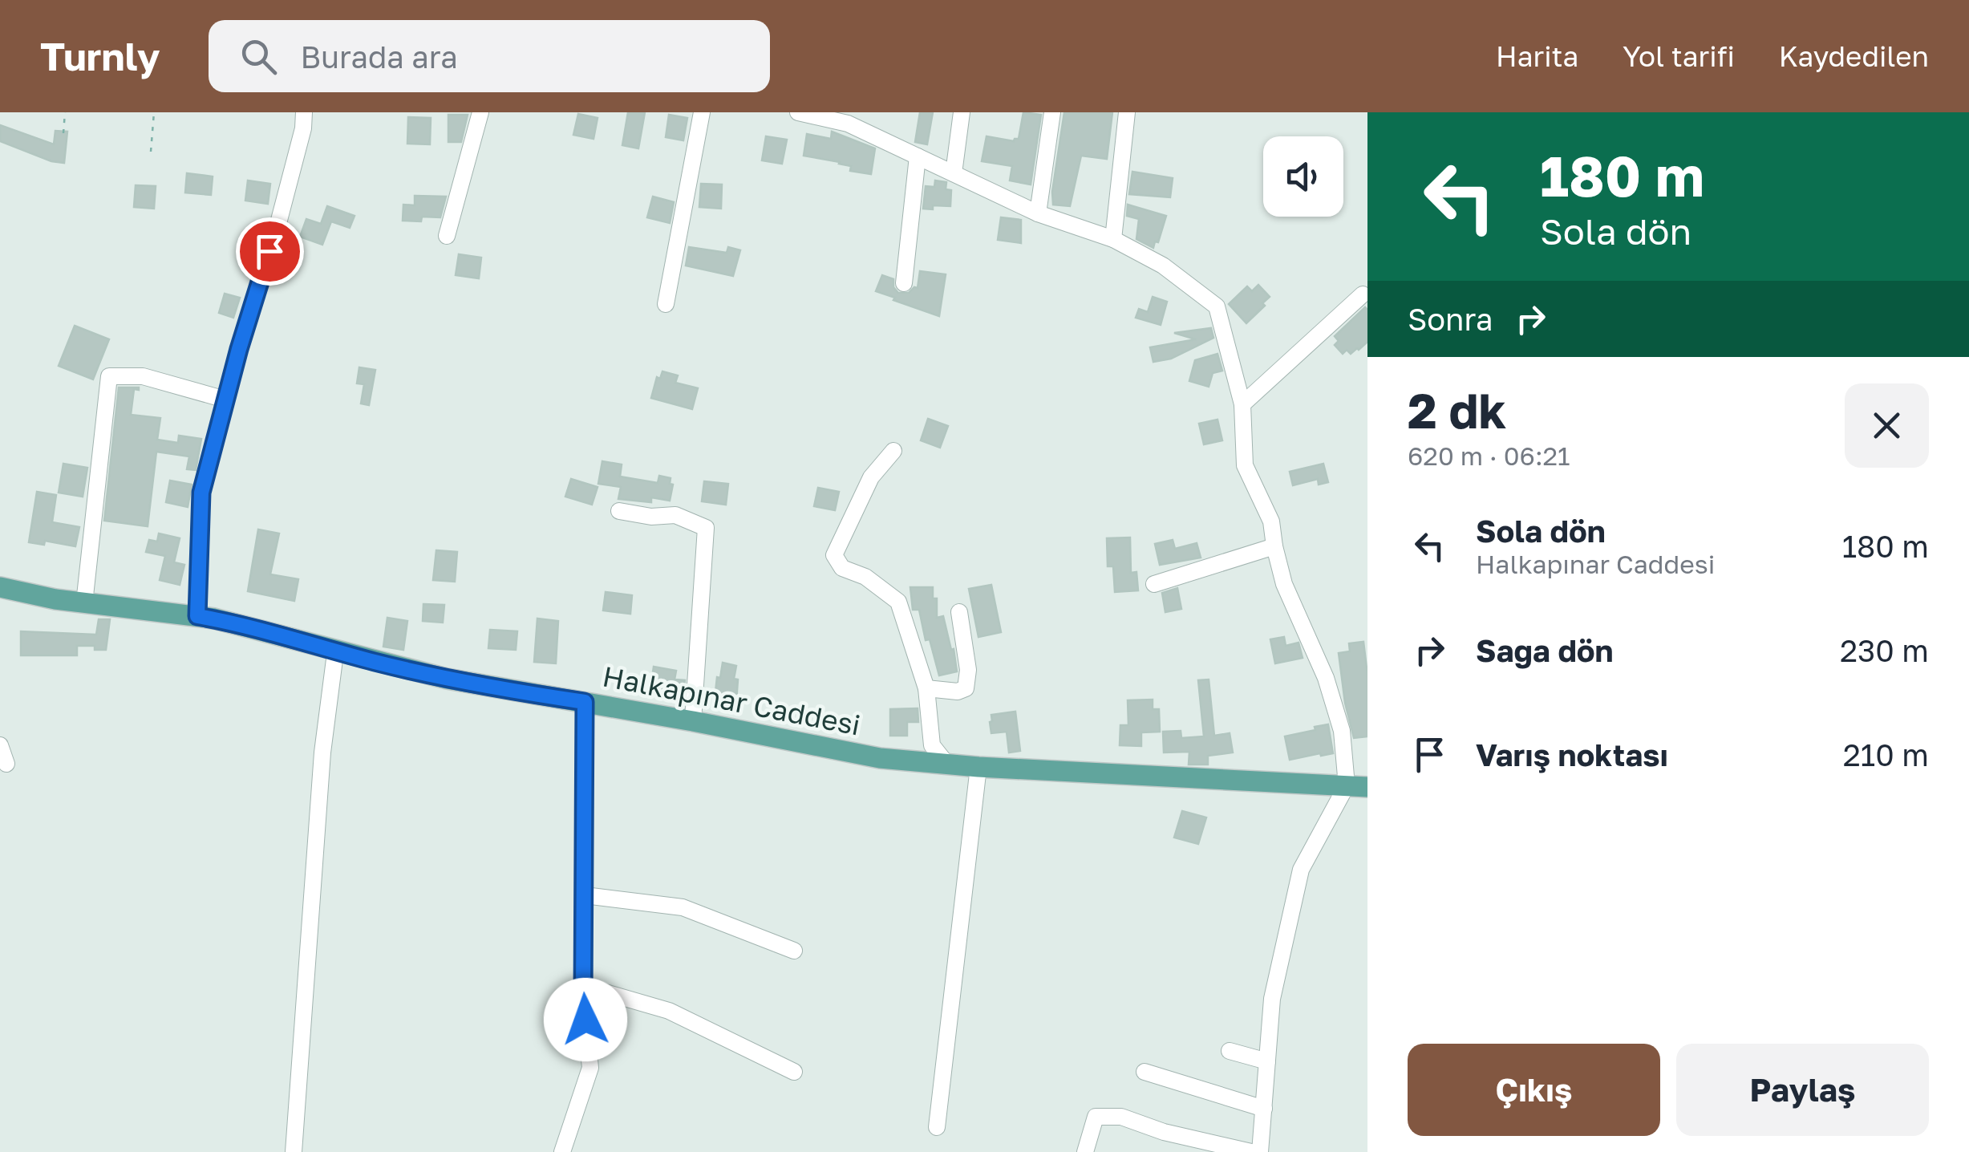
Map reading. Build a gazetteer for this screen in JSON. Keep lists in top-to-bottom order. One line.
{"streets":{"main road":["Halkapınar Caddesi"]},"page":{"header":"Turnly","search":"Burada ara","nav":["Harita","Yol tarifi","Kaydedilen"],"turn":["180 m","Sola dön"],"then":"Sonra","heading":["2 dk","620 m · 06:21"],"list":[{"name":"Sola dön","note":"Halkapınar Caddesi","value":"180 m"},{"name":"Sağa dön","value":"230 m"},{"name":"Varış noktası","value":"210 m"}],"buttons":["Çıkış","Paylaş"]}}
